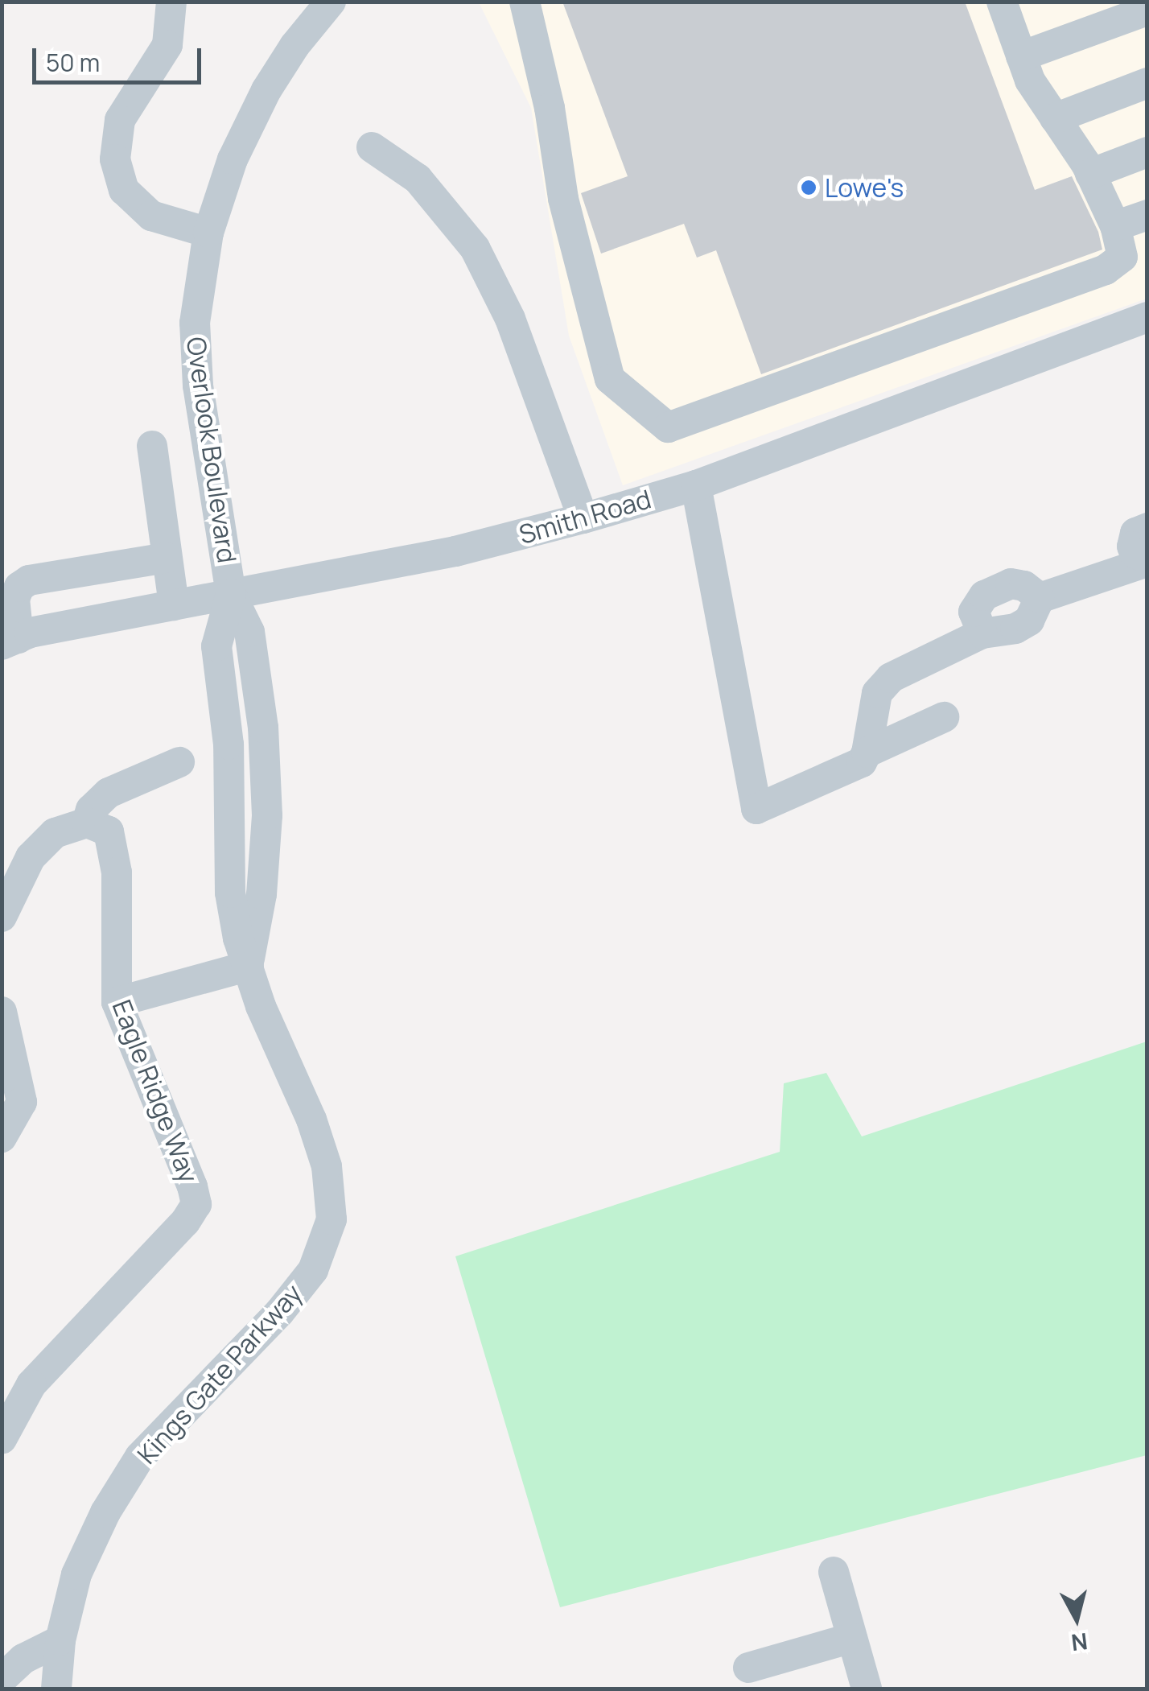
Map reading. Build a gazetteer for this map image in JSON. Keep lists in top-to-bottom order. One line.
{"streets":{"street":["Overlook Boulevard","Smith Road","Eagle Ridge Way","Kings Gate Parkway"]},"crossings":[["Overlook Boulevard","Smith Road"],["Overlook Boulevard","Kings Gate Parkway"],["Smith Road","Kings Gate Parkway"],["Eagle Ridge Way","Kings Gate Parkway"]],"places":["Lowe's"],"scale_bar":"50 m","north":"bottom"}
